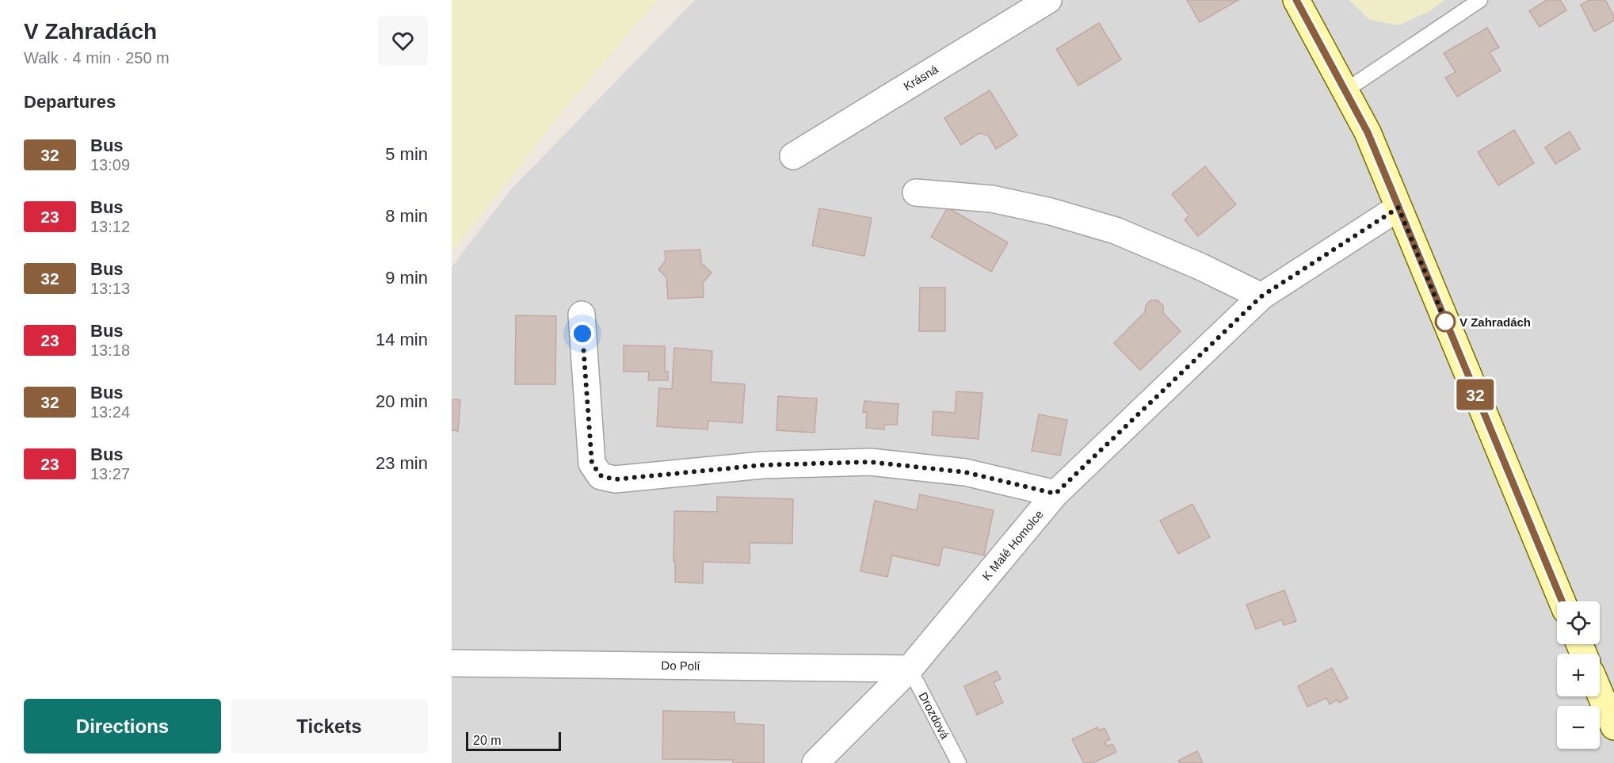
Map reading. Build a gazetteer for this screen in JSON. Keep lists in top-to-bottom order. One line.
{"streets":{"street":["Krásná","K Malé Homolce","Do Polí"],"lane":["Drozdová"]},"crossings":[["K Malé Homolce","Do Polí"],["K Malé Homolce","Drozdová"],["Do Polí","Drozdová"]],"places":["V Zahradách"],"lines":["bus line 32"],"scale_bar":"20 m","page":{"heading":[["V Zahradách","Walk · 4 min · 250 m"],"Departures"],"on_map":"32","list":[{"mark":"32","name":"Bus","note":"13:09","value":"5 min"},{"mark":"23","name":"Bus","note":"13:12","value":"8 min"},{"mark":"32","name":"Bus","note":"13:13","value":"9 min"},{"mark":"23","name":"Bus","note":"13:18","value":"14 min"},{"mark":"32","name":"Bus","note":"13:24","value":"20 min"},{"mark":"23","name":"Bus","note":"13:27","value":"23 min"}],"map_buttons":["+","−"],"buttons":["Directions","Tickets"],"scale":"20 m"}}
